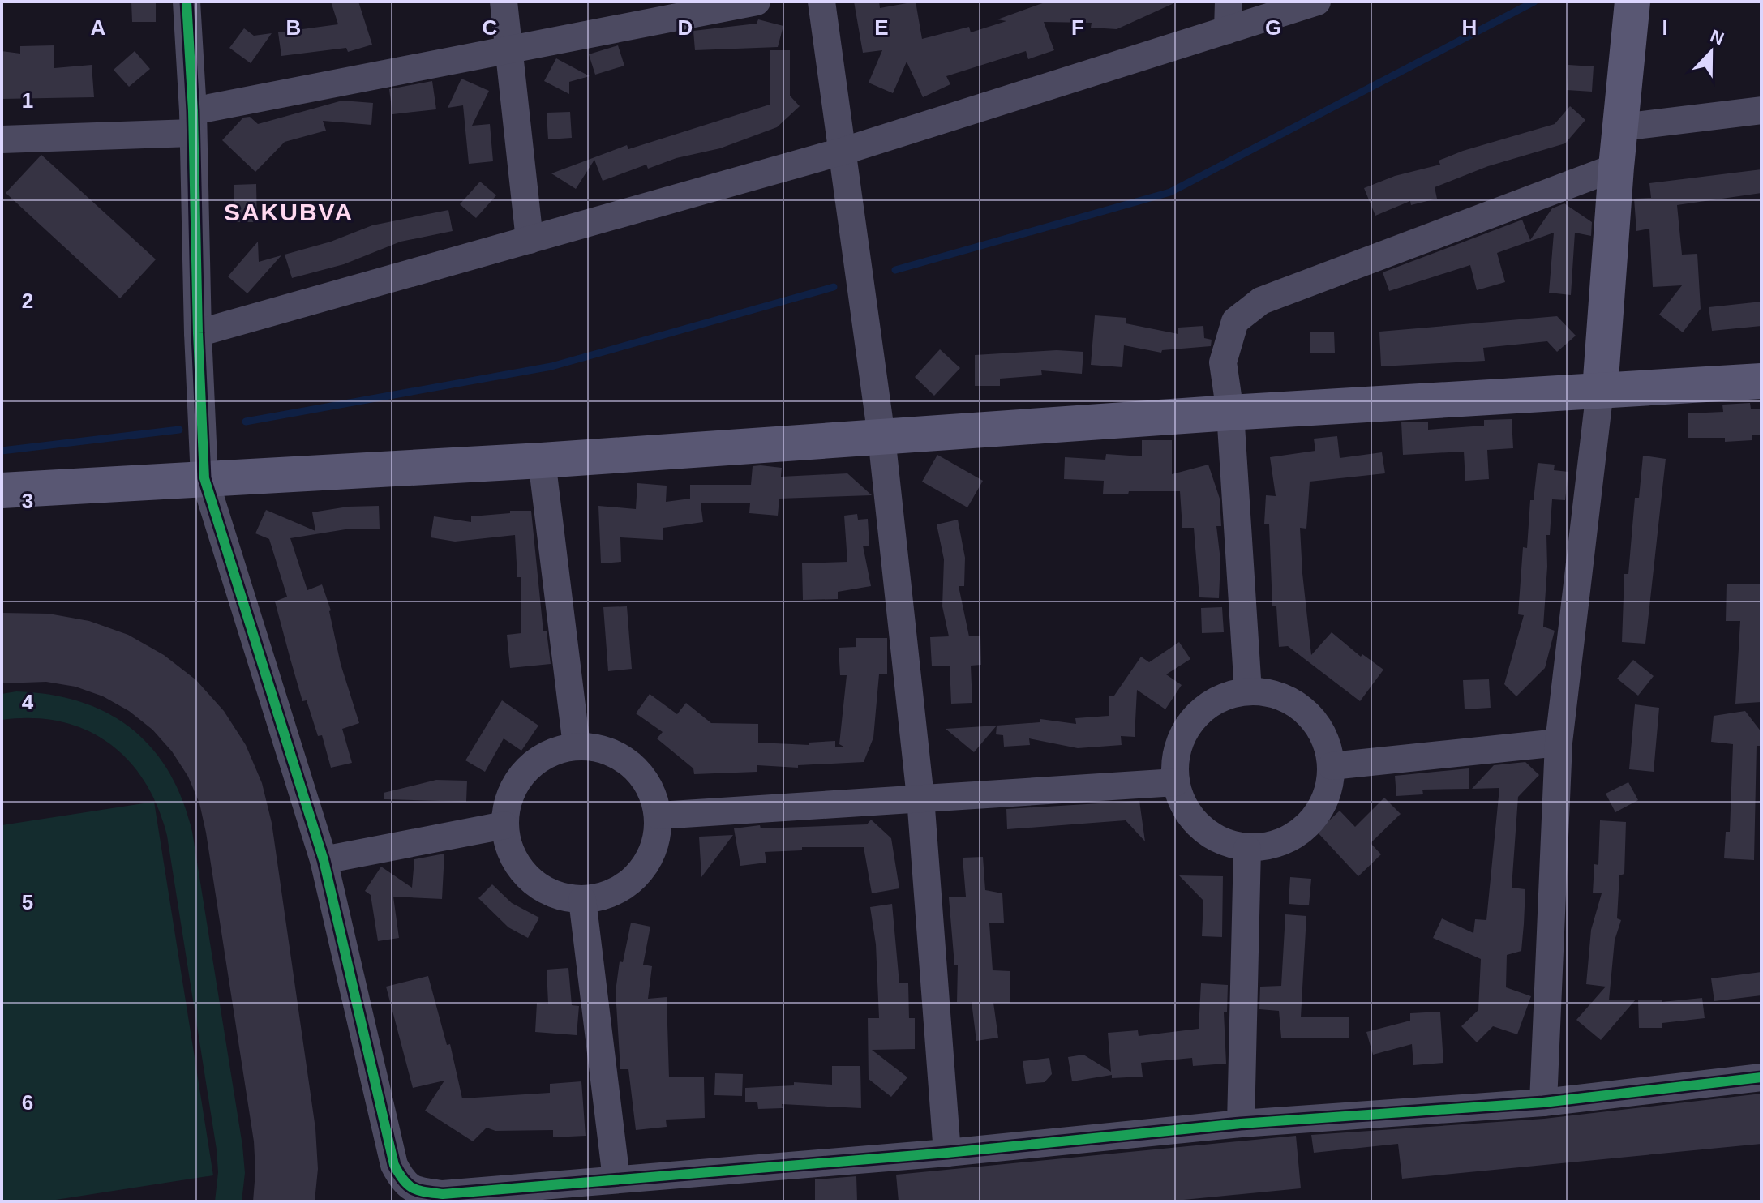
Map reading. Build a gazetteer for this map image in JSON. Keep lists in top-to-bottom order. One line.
{"districts":["SAKUBVA"],"north":"top","grid":{"columns":["A","B","C","D","E","F","G","H","I"],"rows":["1","2","3","4","5","6"]}}
